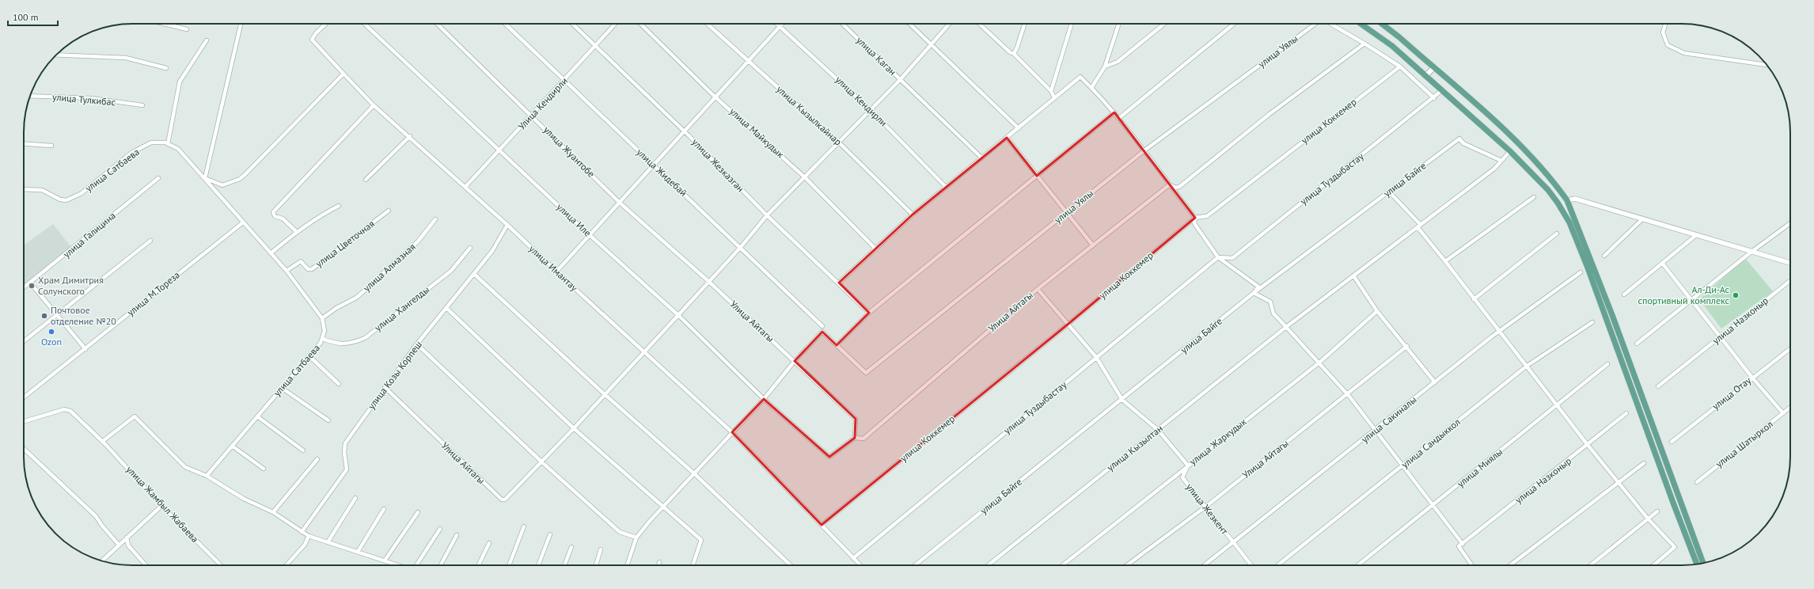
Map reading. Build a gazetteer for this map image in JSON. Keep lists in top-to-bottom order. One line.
{"streets":{"street":["улица Уялы","улица Каган","улица Тулкибас","улица Кендирли","Улица Кендирли","улица Кызылкайнар","улица Коккемер","улица Майкудык","улица Жуантобе","улица Жезказган","улица Сатбаева","улица Жидебай","улица Туздыбастау","улица Байге","улица Иле","улица Галицина","улица Цветочная","улица Алмазная","улица Имантау","улица М.Тореза","улица Хангелды","Улица Айтагы","улица Назконыр","улица Козы Корпеш","улица Отау","улица Сакиналы","улица Жаркудык","улица Сандыккол","улица Шатыркол","улица Кызылтан","улица Миялы","улица Жамбыл Жабаева","улица Жезкент"]},"crossings":[["Улица Кендирли","улица Жуантобе"],["Улица Кендирли","улица Жезказган"],["Улица Кендирли","улица Жидебай"],["Улица Кендирли","улица Иле"],["Улица Кендирли","улица Имантау"],["улица Коккемер","улица Имантау"],["улица Жуантобе","Улица Айтагы"],["улица Сатбаева","улица Цветочная"],["улица Сатбаева","улица Алмазная"],["улица Сатбаева","улица М.Тореза"],["улица Сатбаева","улица Хангелды"],["улица Туздыбастау","улица Имантау"],["улица Байге","улица Кызылтан"],["улица Иле","Улица Айтагы"],["улица Имантау","улица Козы Корпеш"],["Улица Айтагы","улица Козы Корпеш"],["Улица Айтагы","улица Жезкент"],["улица Сакиналы","улица Жезкент"],["улица Жаркудык","улица Жезкент"]],"places":["Храм Димитрия Солунского","Ал-Ди-Ас спортивный комплекс","Почтовое отделение №20","Ozon"],"scale_bar":"100 m"}
